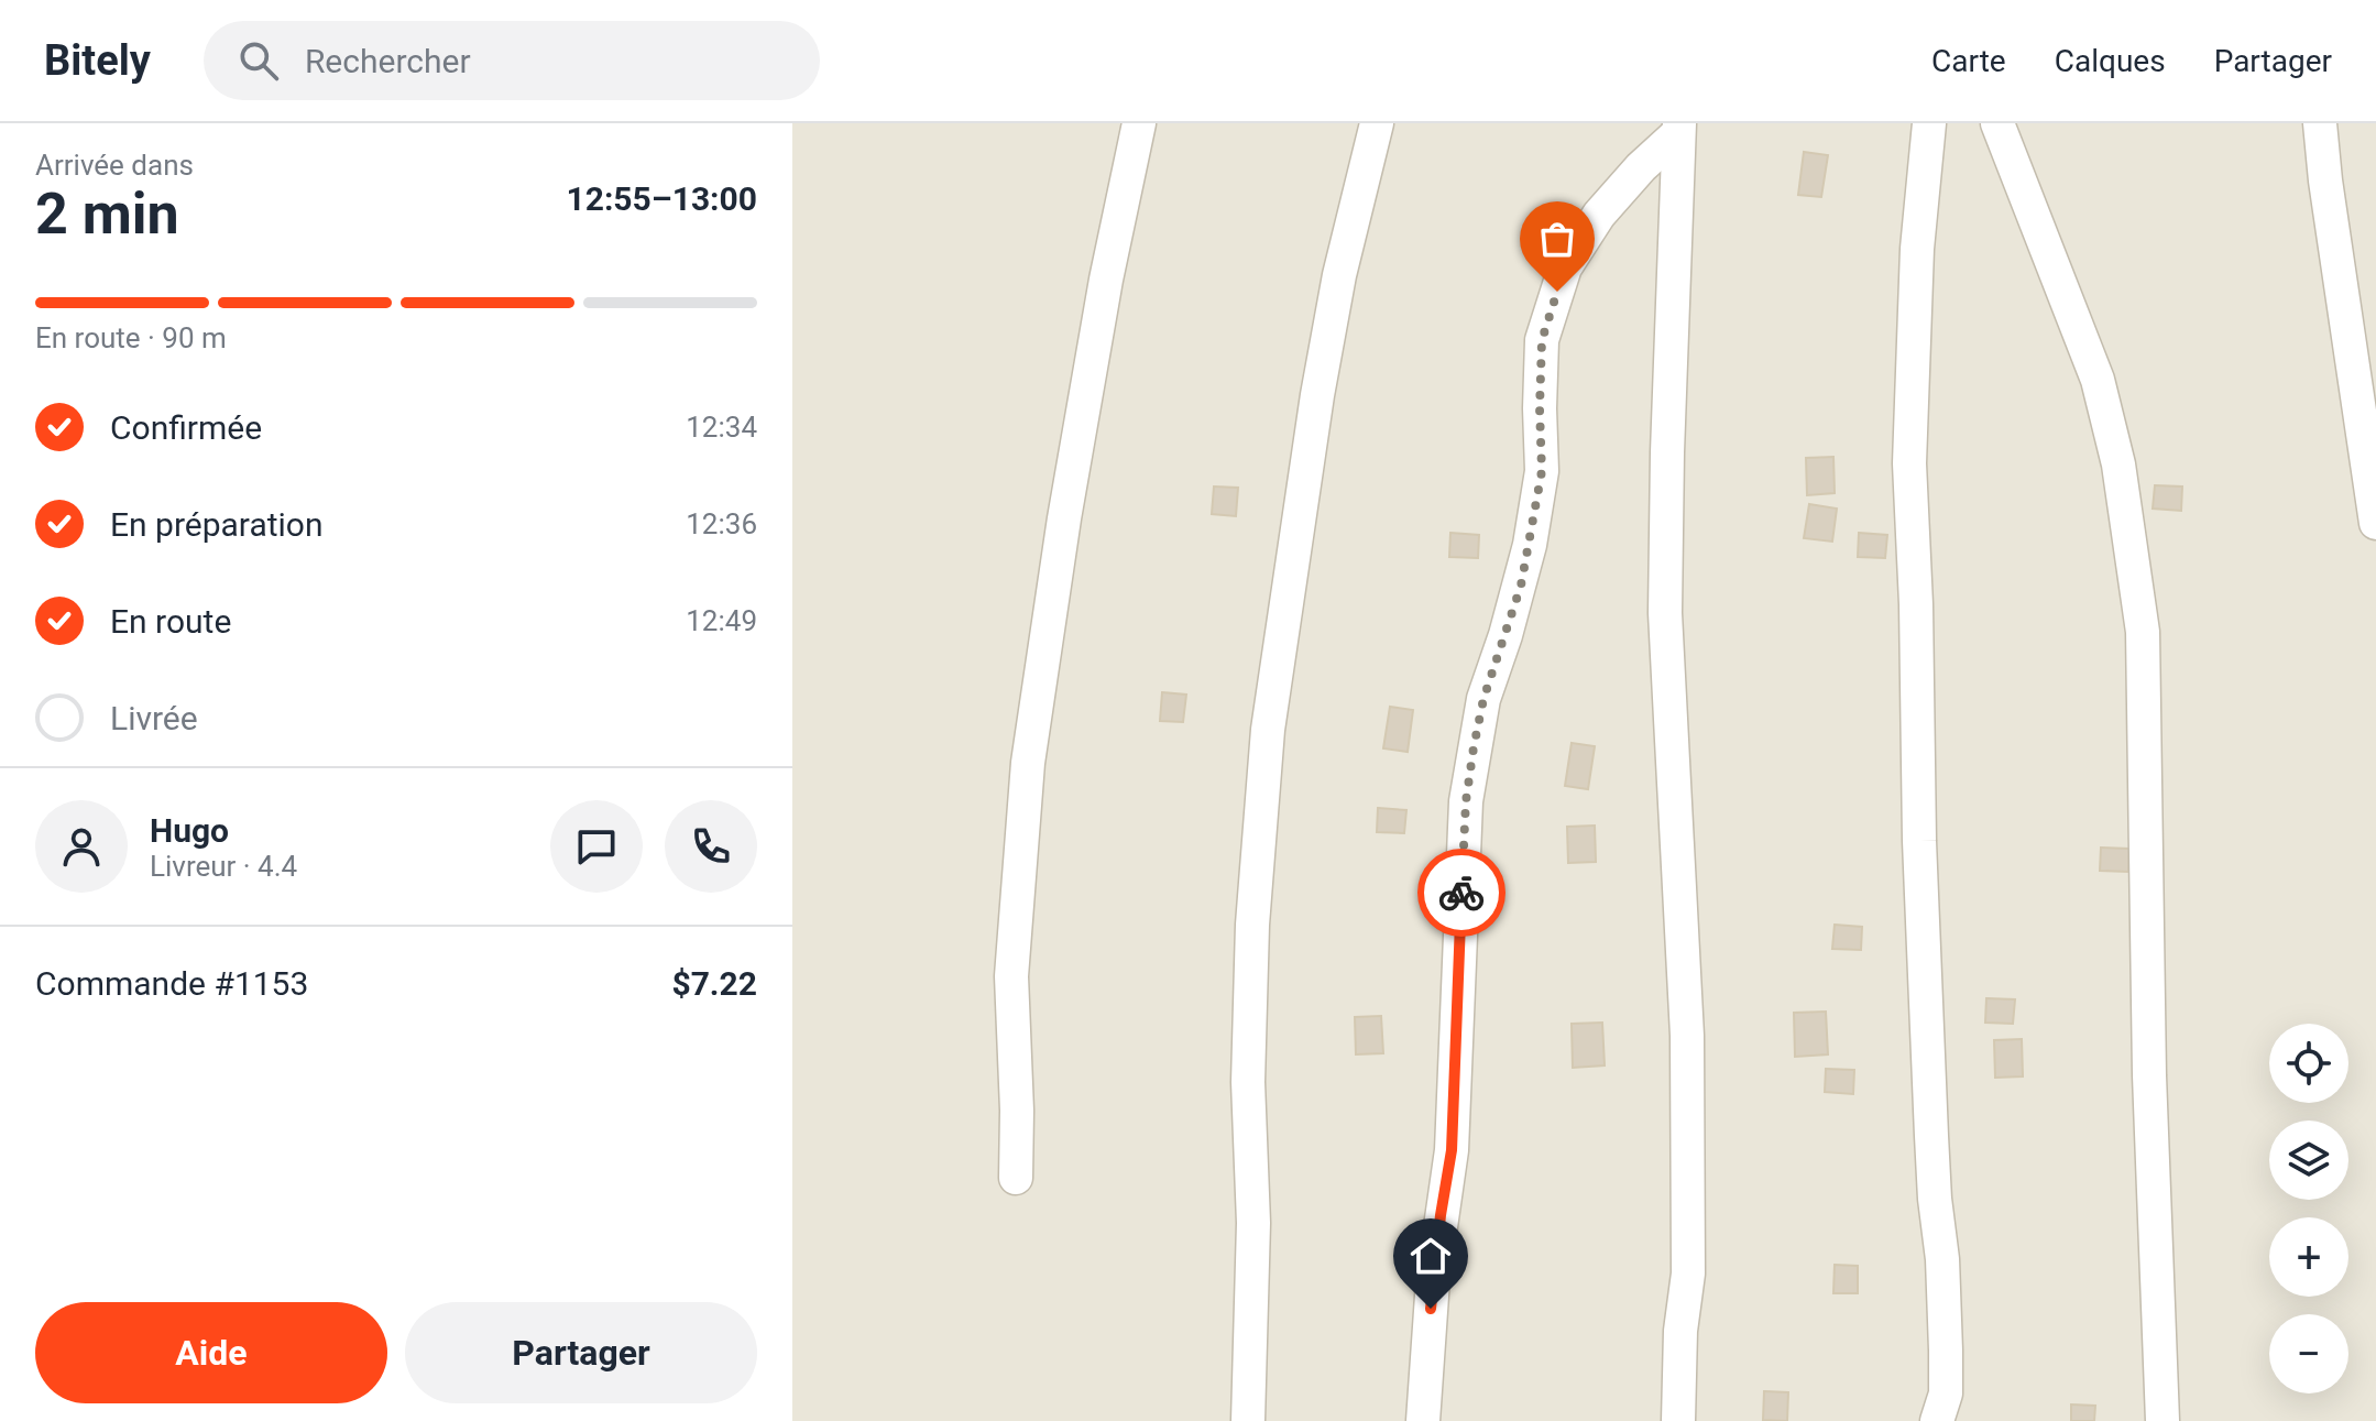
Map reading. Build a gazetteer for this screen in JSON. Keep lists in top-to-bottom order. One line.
{"page":{"header":"Bitely","search":"Rechercher","nav":["Carte","Calques","Partager"],"heading":["2 min","Arrivée dans","12:55–13:00"],"panel":["Hugo","Livreur · 4.4","Commande #1153","$7.22"],"bar":"En route · 90 m","list":[["Confirmée","12:34"],["En préparation","12:36"],["En route","12:49"],"Livrée"],"map_buttons":["+","−"],"buttons":["Aide","Partager"]}}
